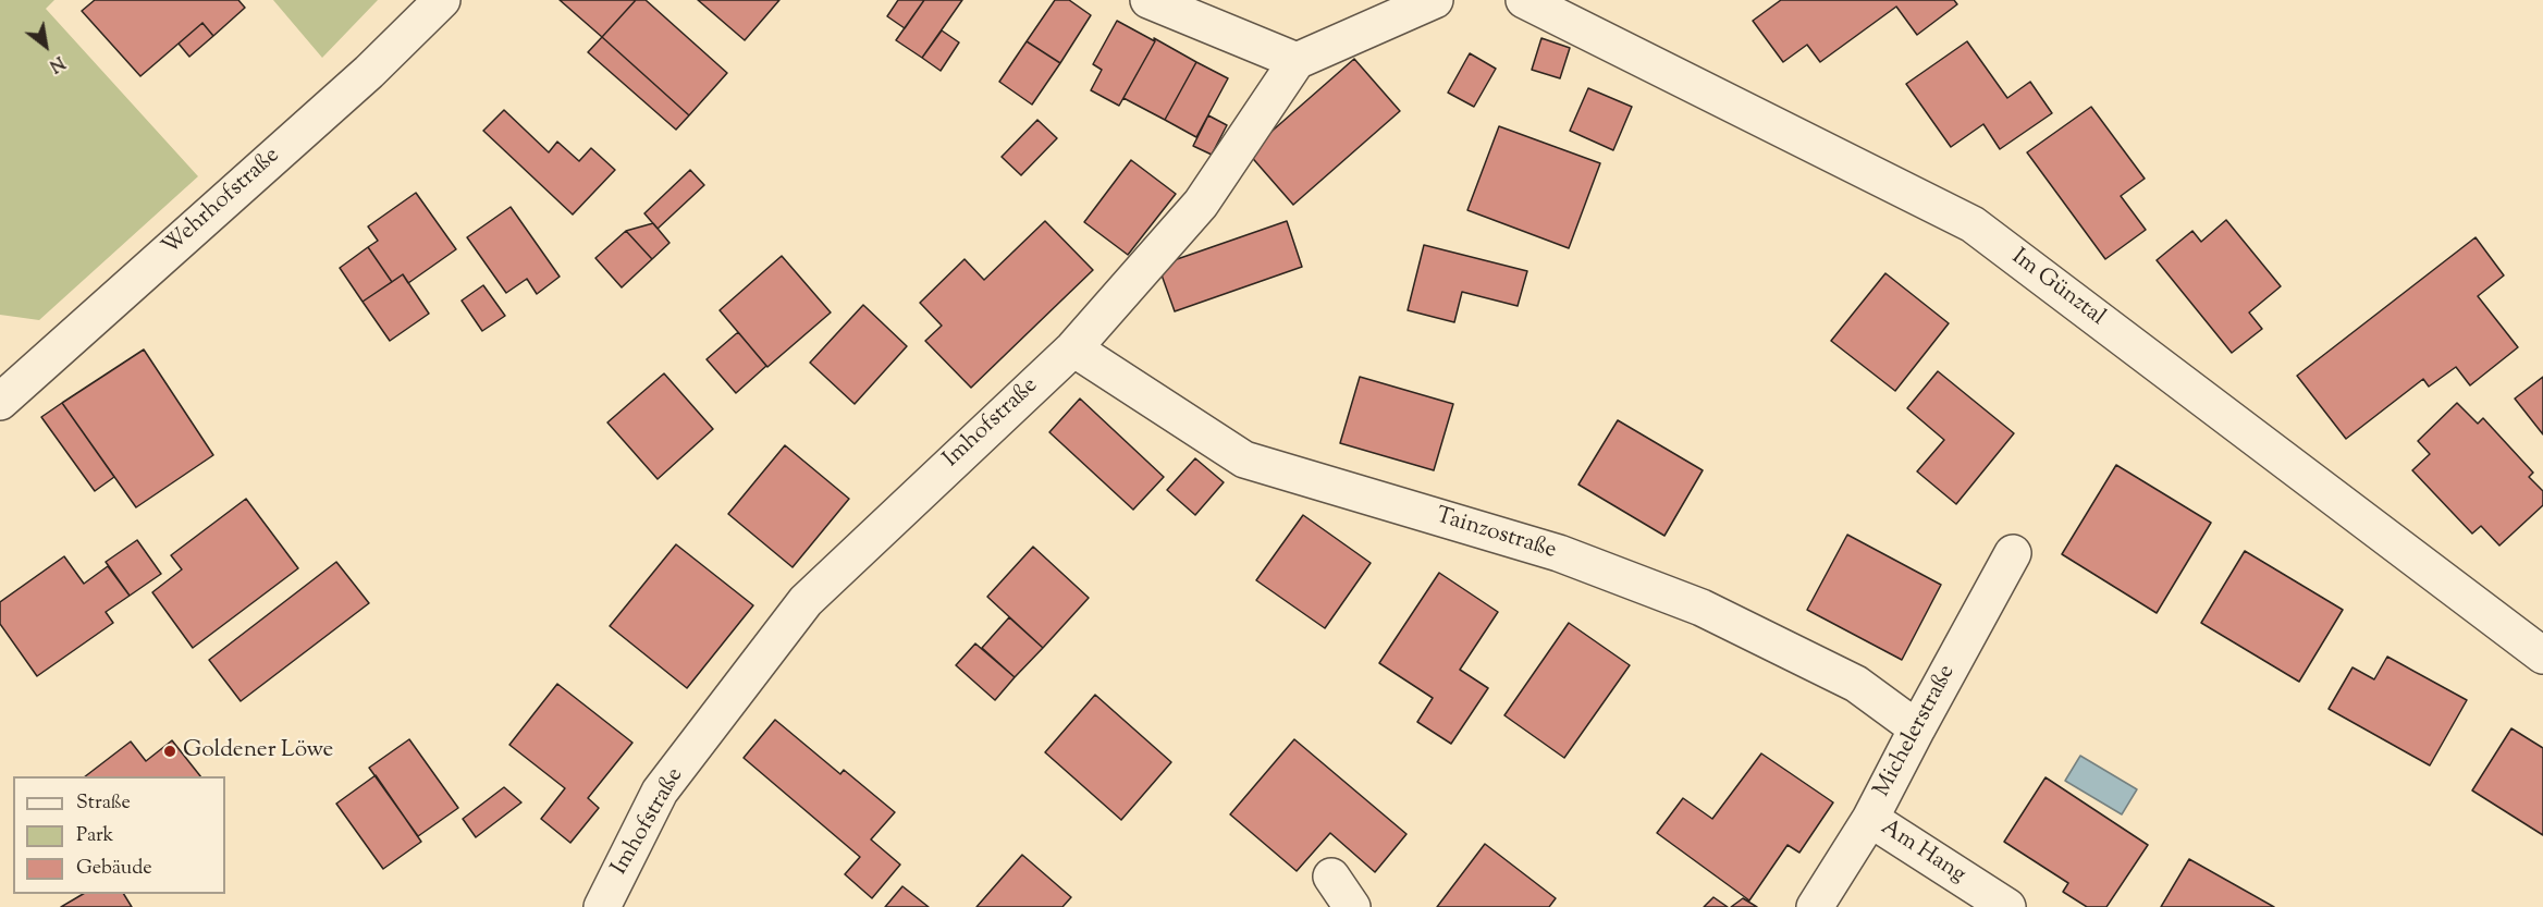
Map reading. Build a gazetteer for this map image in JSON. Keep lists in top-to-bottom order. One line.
{"streets":{"street":["Wehrhofstraße","Im Günztal","Imhofstraße","Tainzostraße","Michelerstraße","Am Hang"]},"crossings":[["Imhofstraße","Tainzostraße"],["Tainzostraße","Michelerstraße"],["Michelerstraße","Am Hang"]],"places":["Goldener Löwe"],"legend":["Straße","Park","Gebäude"],"north":"bottom right"}
